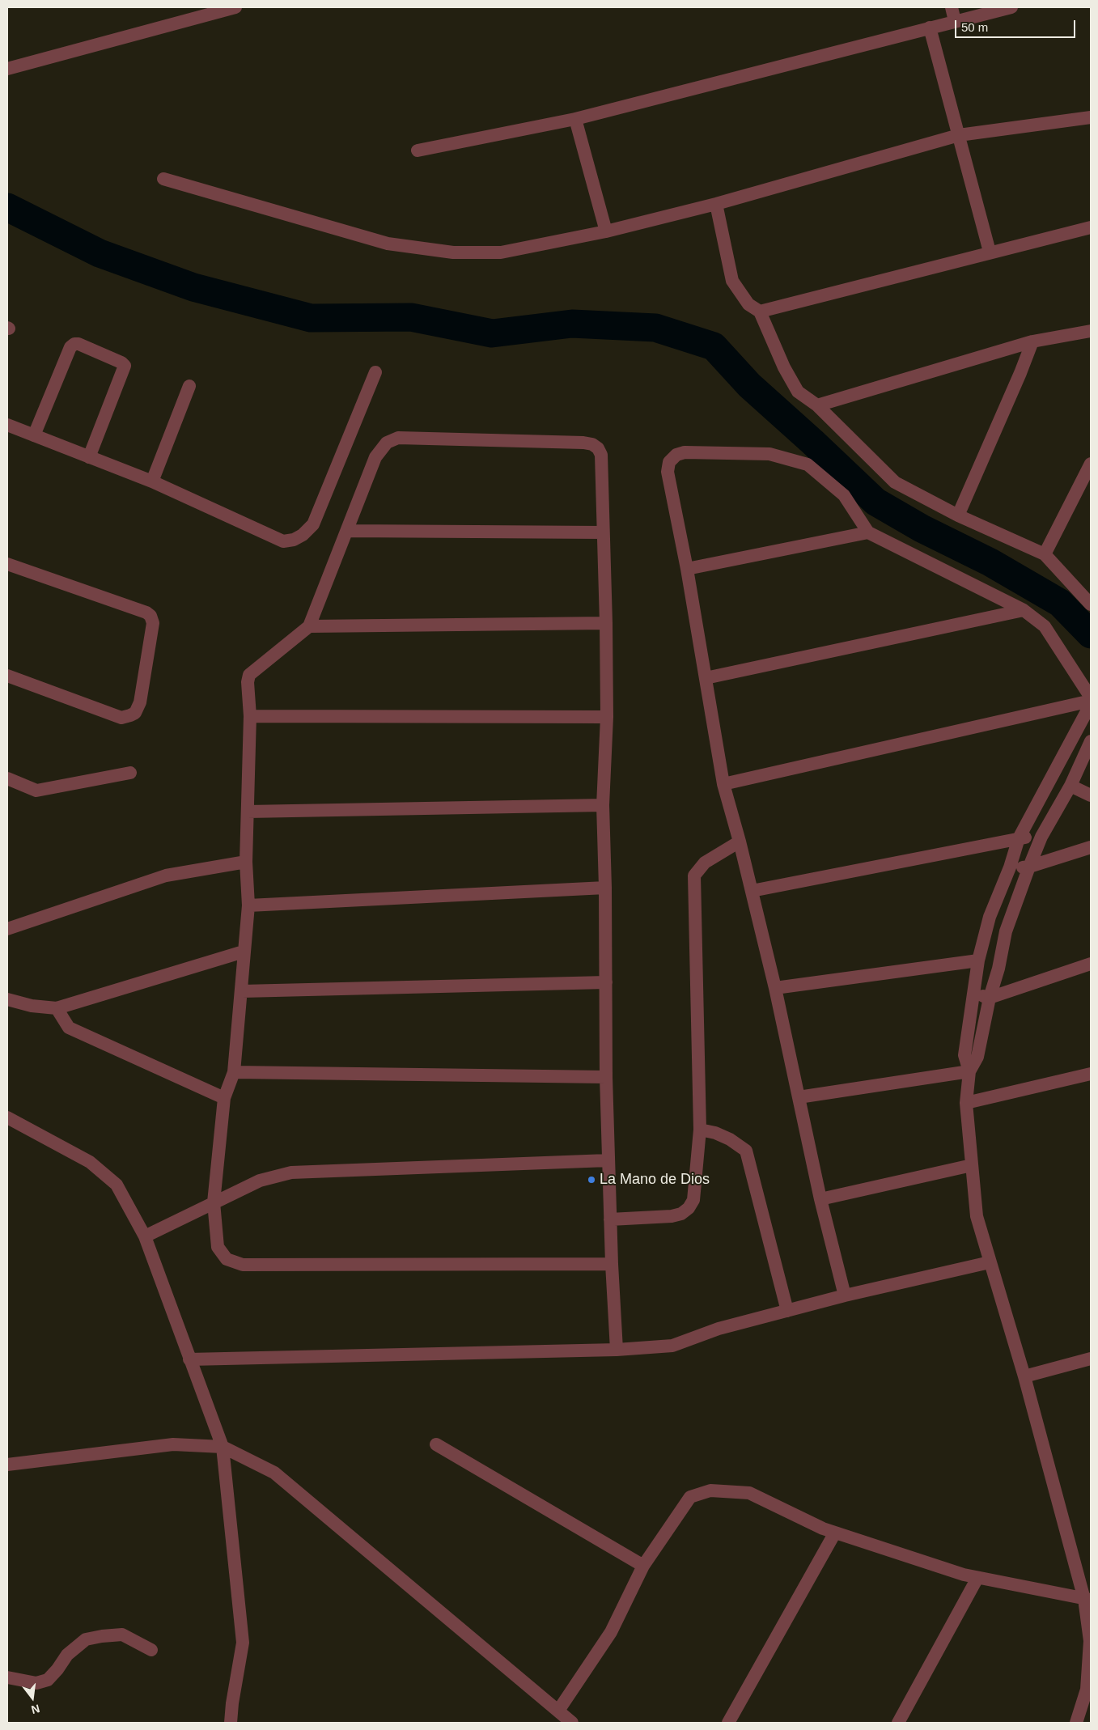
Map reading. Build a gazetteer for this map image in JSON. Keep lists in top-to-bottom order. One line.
{"places":["La Mano de Dios"],"scale_bar":"50 m","north":"bottom"}
